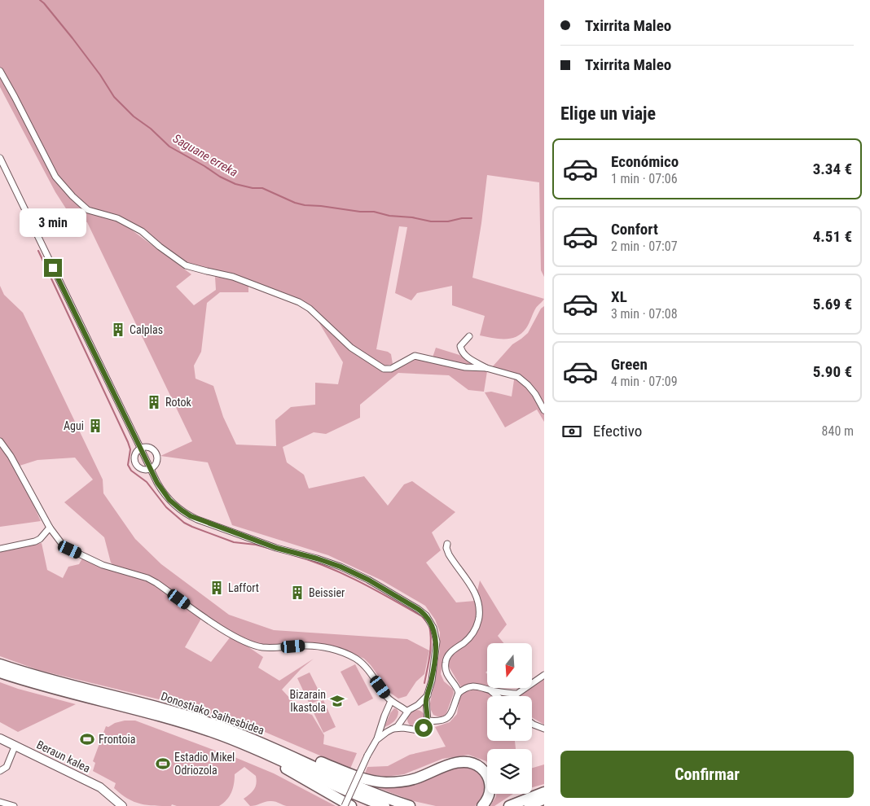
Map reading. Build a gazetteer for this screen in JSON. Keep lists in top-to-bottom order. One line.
{"streets":{"highway":["Donostiako Saihesbidea"],"street":["Beraun kalea"]},"water":["Saguane erreka"],"places":{"building":["Calplas","Rotok","Agui","Laffort","Beissier"],"school or university":["Bizarain Ikastola"],"sports":["Frontoia","Estadio Mikel Odriozola"]},"north":"bottom","page":{"banner":["Txirrita Maleo","Txirrita Maleo"],"heading":"Elige un viaje","list":[{"name":"Económico","note":"1 min · 07:06","value":"3.34 €"},{"name":"Confort","note":"2 min · 07:07","value":"4.51 €"},{"name":"XL","note":"3 min · 07:08","value":"5.69 €"},{"name":"Green","note":"4 min · 07:09","value":"5.90 €"}],"bubble":"3 min","pay":["Efectivo","840 m"],"buttons":"Confirmar"}}
